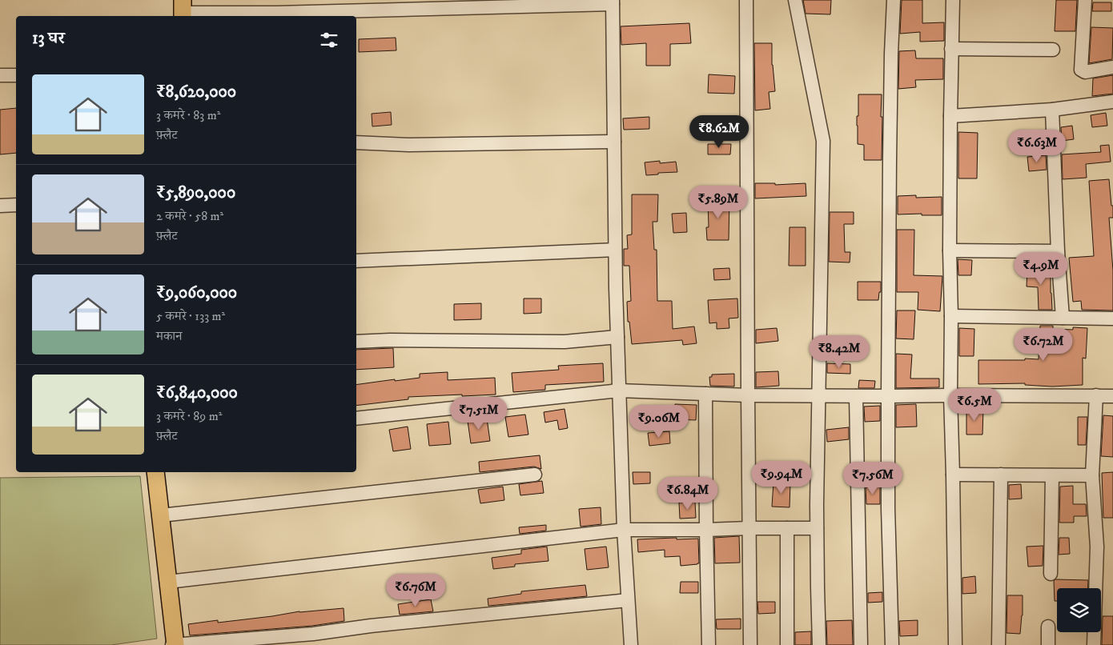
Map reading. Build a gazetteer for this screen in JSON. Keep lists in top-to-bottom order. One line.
{"page":{"heading":"13 घर","list":[{"name":"₹8,620,000","note":"3 कमरे · 83 m² · फ़्लैट"},{"name":"₹5,890,000","note":"2 कमरे · 58 m² · फ़्लैट"},{"name":"₹9,060,000","note":"5 कमरे · 133 m² · मकान"},{"name":"₹6,840,000","note":"3 कमरे · 89 m² · फ़्लैट"}],"price":["₹8.62M","₹6.63M","₹5.89M","₹4.9M","₹6.72M","₹8.42M","₹6.5M","₹7.51M","₹9.06M","₹9.94M","₹7.56M","₹6.84M","₹6.76M"]}}
